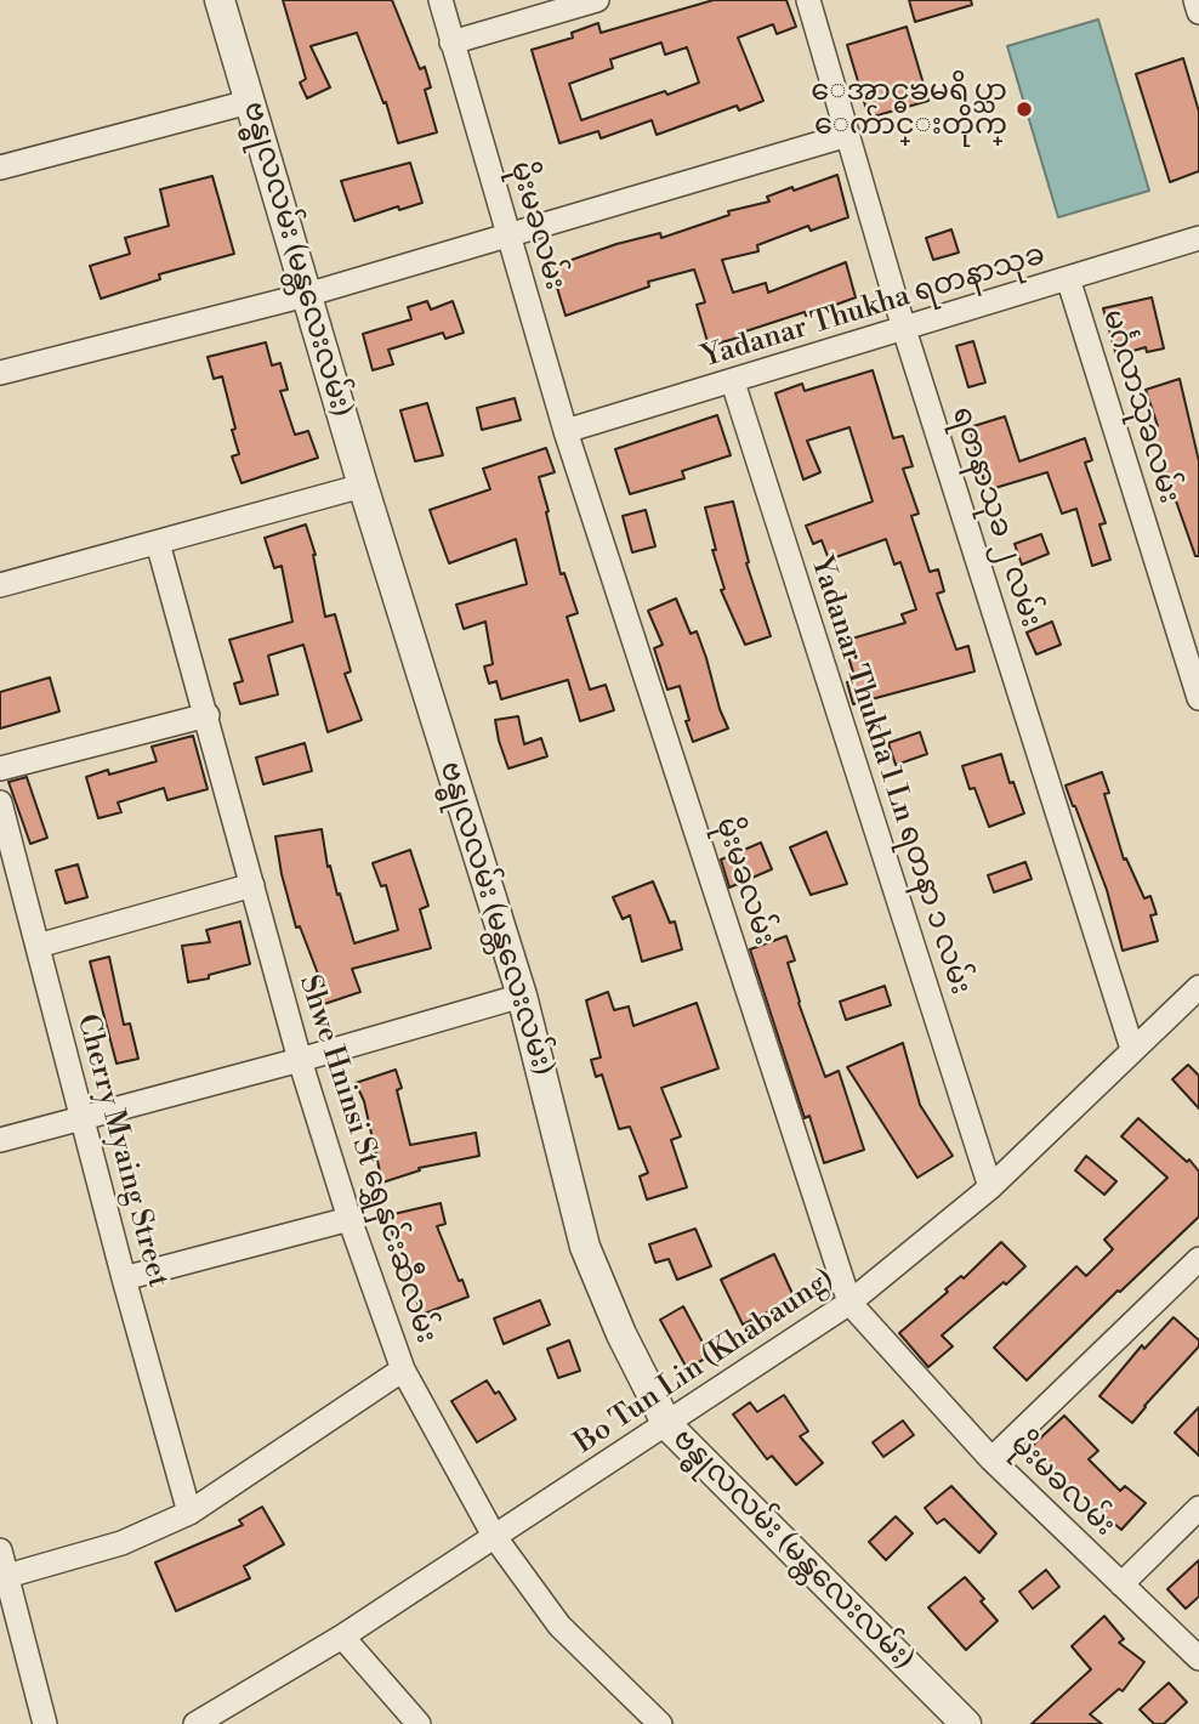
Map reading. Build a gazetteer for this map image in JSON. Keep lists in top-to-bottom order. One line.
{"streets":{"street":["မိုးမခလမ်း","ဗန္ဓုလလမ်း (မန္တလေးလမ်း)","Yadanar Thukha ရတနာသုခ","မင်္ဂလာသုခလမ်း","ရတနာသုခ ၂ လမ်း","Yadanar Thukha 1 Ln ရတနာ ၁ လမ်း","Cherry Myaing Street","Shwe Hninsi St ရွှေနှင်းဆီလမ်း","Bo Tun Lin (Khabaung)"]},"crossings":[["မိုးမခလမ်း","Yadanar Thukha ရတနာသုခ"],["မိုးမခလမ်း","Bo Tun Lin (Khabaung)"],["ဗန္ဓုလလမ်း (မန္တလေးလမ်း)","Bo Tun Lin (Khabaung)"],["Yadanar Thukha ရတနာသုခ","မင်္ဂလာသုခလမ်း"],["Yadanar Thukha ရတနာသုခ","ရတနာသုခ ၂ လမ်း"],["Yadanar Thukha ရတနာသုခ","Yadanar Thukha 1 Ln ရတနာ ၁ လမ်း"],["ရတနာသုခ ၂ လမ်း","Bo Tun Lin (Khabaung)"],["Yadanar Thukha 1 Ln ရတနာ ၁ လမ်း","Bo Tun Lin (Khabaung)"],["Shwe Hninsi St ရွှေနှင်းဆီလမ်း","Bo Tun Lin (Khabaung)"]],"places":["ေအာင္ဓၶမရိပ္သာ ေက်ာင္းတိုက္"]}
